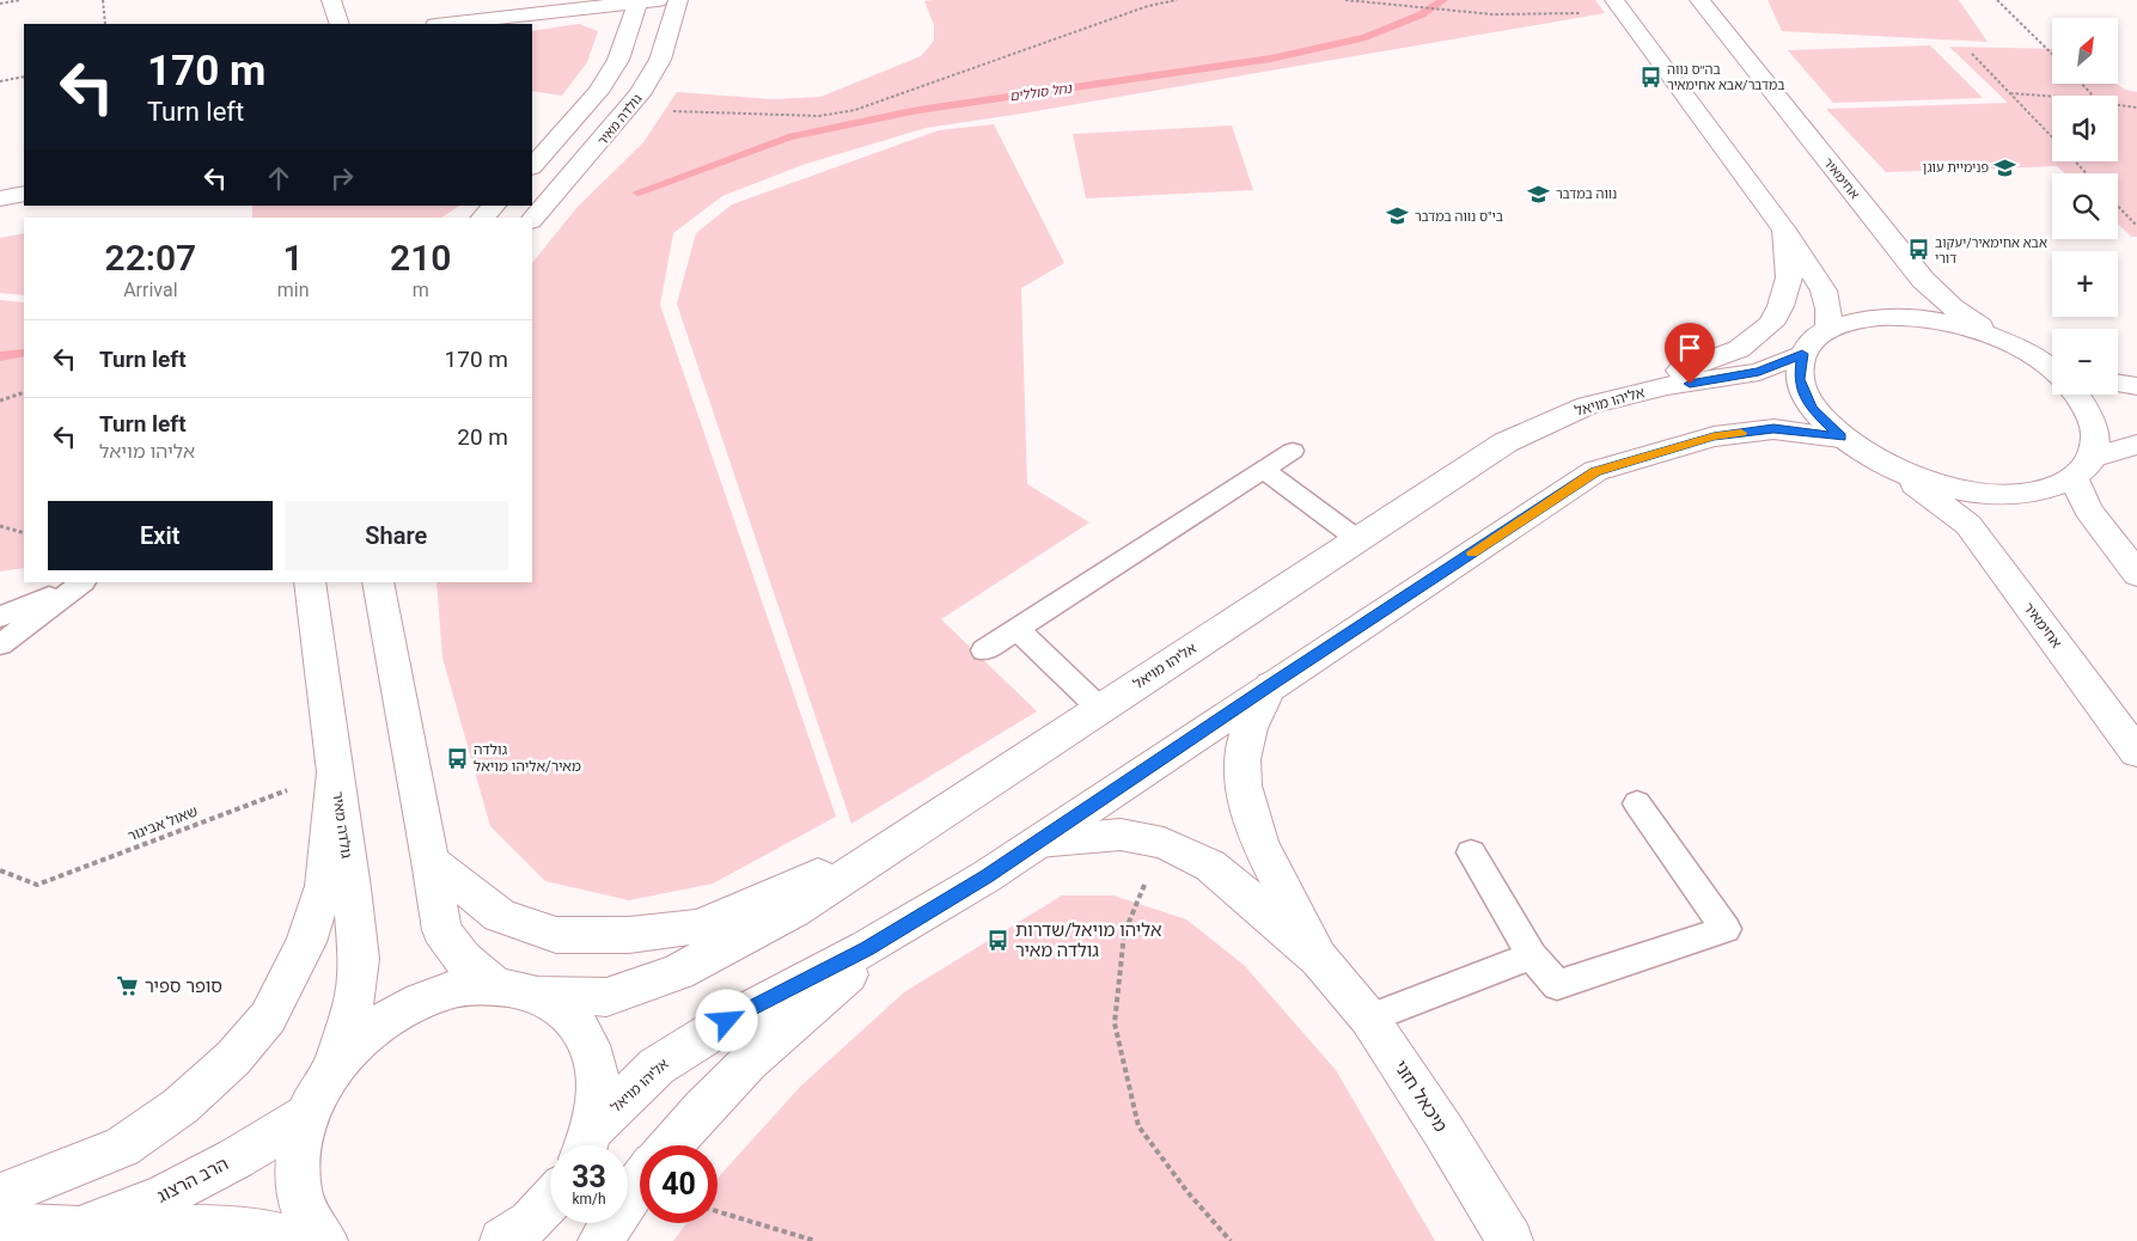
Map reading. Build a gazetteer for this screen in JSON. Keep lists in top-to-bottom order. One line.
{"streets":{"street":["גולדה מאיר","אחימאיר","אליהו מויאל","מיכאל חזני","הרב הרצוג"],"path":["שאול אביגור"]},"crossings":[["גולדה מאיר","שאול אביגור"],["אליהו מויאל","מיכאל חזני"]],"water":["נחל סוללים"],"places":{"bus stop":["בה״ס נווה במדבר/אבא אחימאיר","אבא אחימאיר/יעקוב דורי","גולדה מאיר/אליהו מויאל","אליהו מויאל/שדרות גולדה מאיר"],"school or university":["פנימיית עוגן","נווה במדבר","בי\"ס נווה במדבר"],"supermarket":["סופר ספיר"]},"north":"top right","page":{"map_buttons":["+","−"],"turn":["170 m","Turn left"],"eta":["22:07","Arrival","1","min","210","m"],"list":[{"name":"Turn left","value":"170 m"},{"name":"Turn left","note":"אליהו מויאל","value":"20 m"}],"buttons":["Exit","Share"],"speed":"33 km/h","limit":"40"}}
